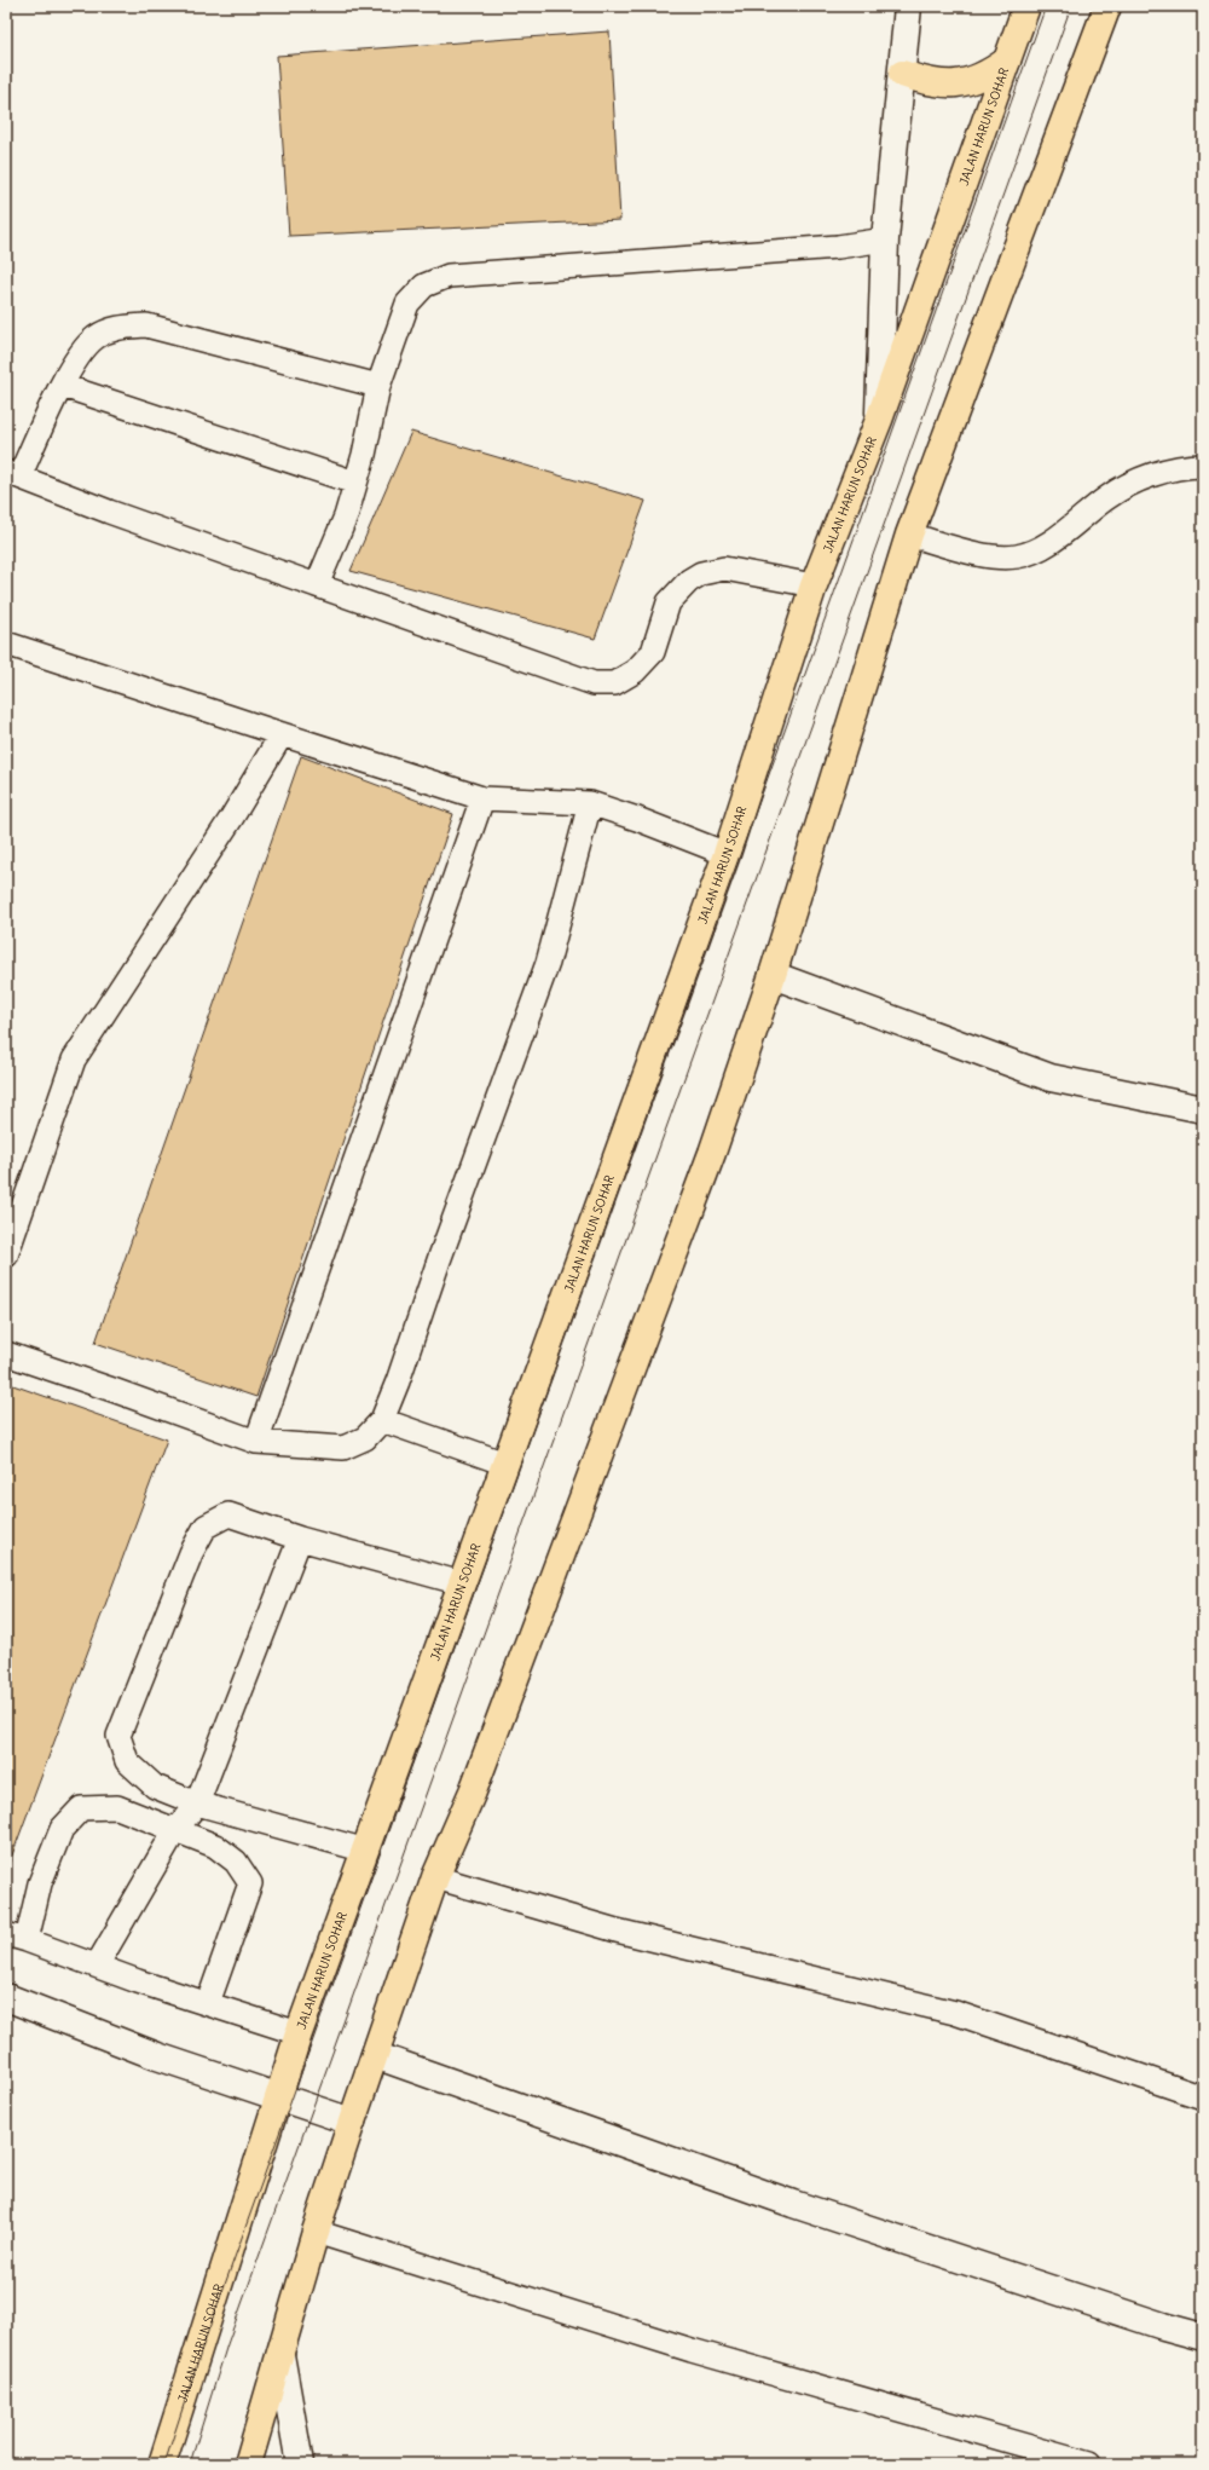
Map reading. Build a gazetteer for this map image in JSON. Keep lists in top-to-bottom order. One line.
{"streets":{"highway":["JALAN HARUN SOHAR"]}}
